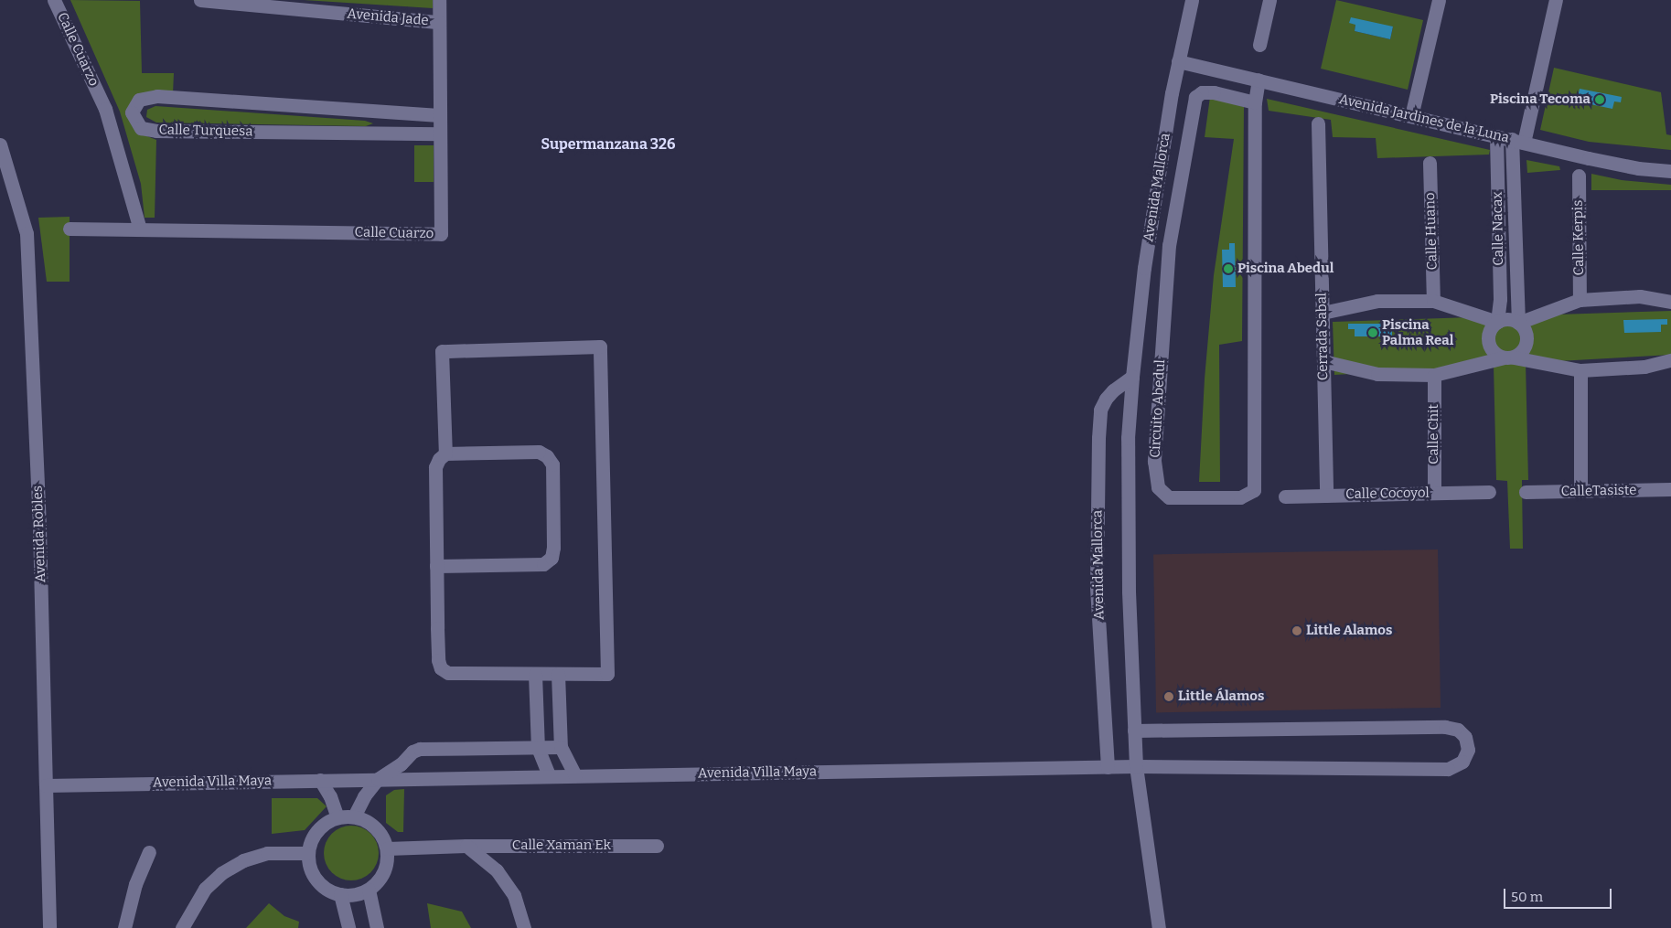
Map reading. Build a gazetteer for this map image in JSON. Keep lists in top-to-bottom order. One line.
{"streets":{"street":["Avenida Jade","Calle Cuarzo","Avenida Jardines de la Luna","Calle Turquesa","Avenida Mallorca","Calle Nacax","Calle Huano","Calle Kerpis","Cerrada Sabal","Circuito Abedul","Calle Chit","CalleTasiste","Calle Cocoyol","Avenida Robles","Avenida Villa Maya","Calle Xaman Ek"]},"crossings":[["Avenida Jade","Calle Cuarzo"],["Calle Cuarzo","Calle Turquesa"],["Avenida Jardines de la Luna","Avenida Mallorca"],["Avenida Jardines de la Luna","Calle Nacax"],["Avenida Jardines de la Luna","Circuito Abedul"],["Avenida Mallorca","Avenida Villa Maya"],["Cerrada Sabal","Calle Cocoyol"],["Calle Chit","Calle Cocoyol"],["Avenida Robles","Avenida Villa Maya"]],"districts":["Supermanzana 326"],"places":["Piscina Tecoma","Piscina Abedul","Piscina Palma Real","Little Alamos","Little Álamos"],"scale_bar":"50 m"}
